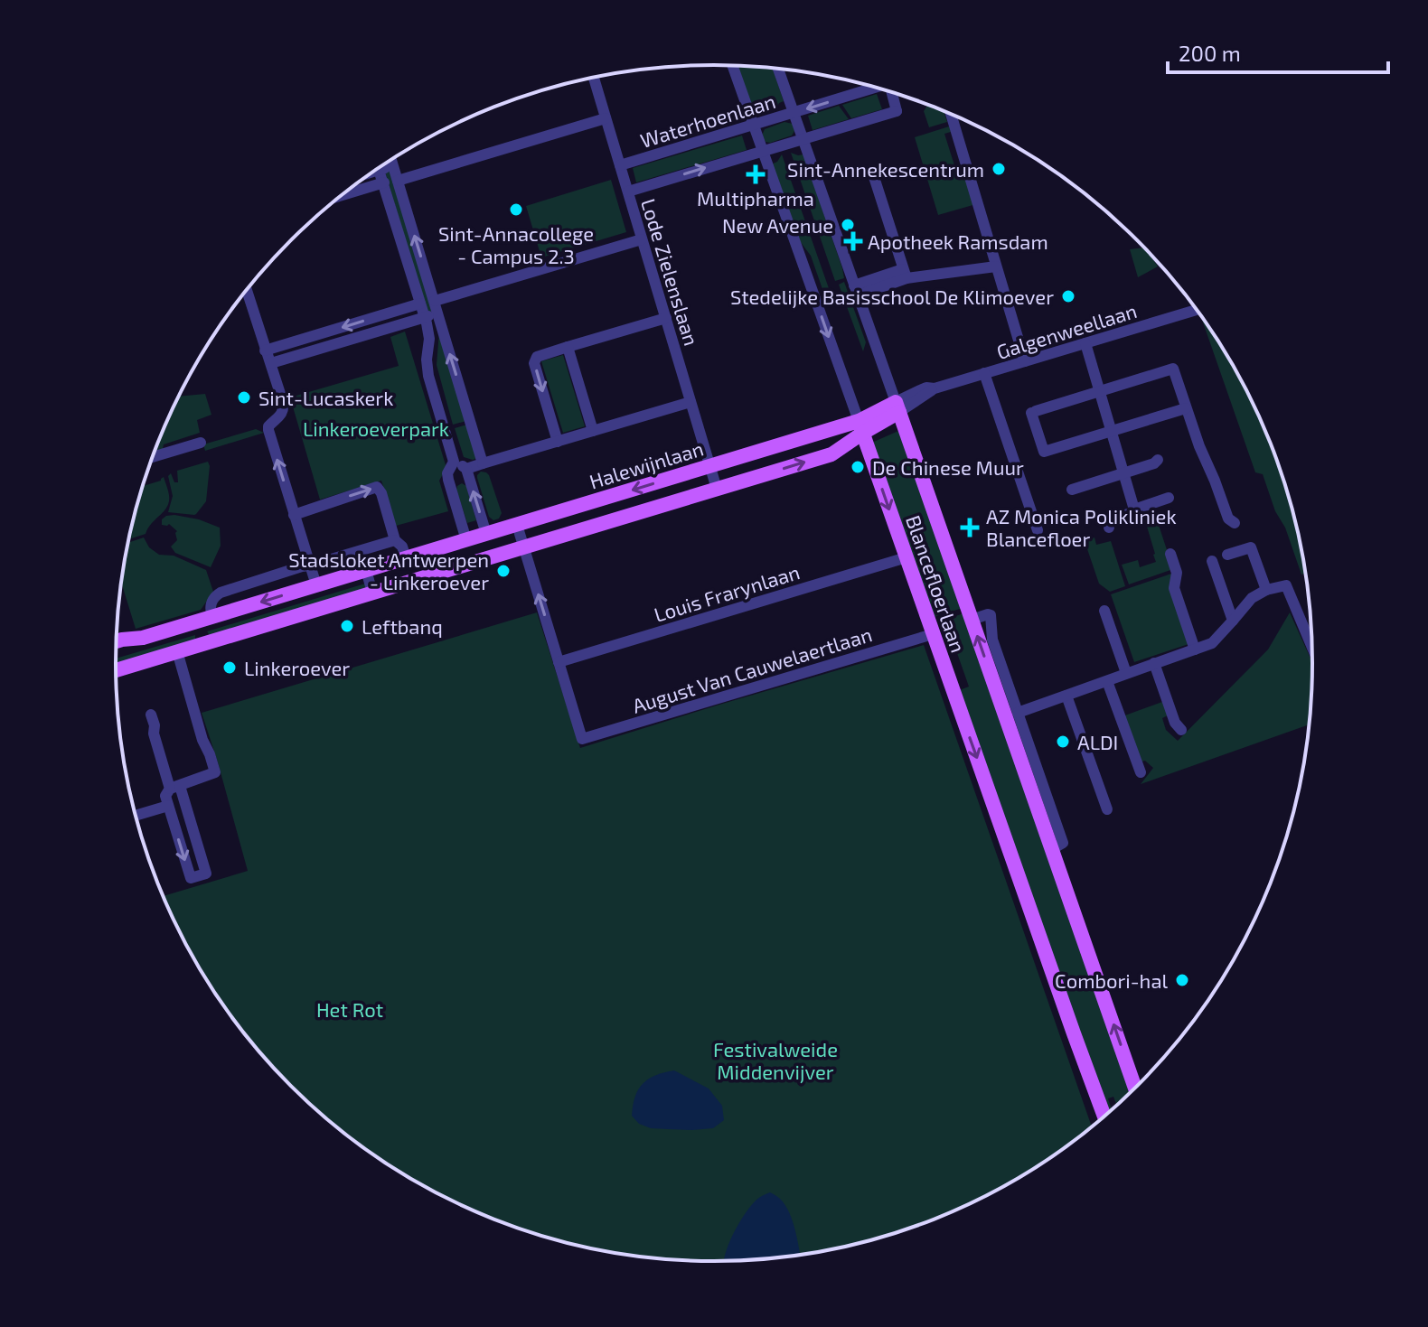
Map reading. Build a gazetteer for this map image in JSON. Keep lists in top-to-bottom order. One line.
{"streets":{"main road":["Halewijnlaan","Blancefloerlaan"],"street":["Waterhoenlaan","Lode Zielenslaan","Galgenweellaan","Louis Frarynlaan","August Van Cauwelaertlaan"]},"crossings":[["Waterhoenlaan","Lode Zielenslaan"],["Waterhoenlaan","Blancefloerlaan"],["Lode Zielenslaan","Halewijnlaan"],["Galgenweellaan","Halewijnlaan"],["Galgenweellaan","Blancefloerlaan"],["Halewijnlaan","Blancefloerlaan"],["Blancefloerlaan","Louis Frarynlaan"],["Blancefloerlaan","August Van Cauwelaertlaan"],["Louis Frarynlaan","August Van Cauwelaertlaan"]],"parks":["Linkeroeverpark","Het Rot","Festivalweide Middenvijver"],"places":{"other":["Sint-Annekescentrum","Sint-Annacollege - Campus 2.3","New Avenue","Stedelijke Basisschool De Klimoever","Sint-Lucaskerk","De Chinese Muur","Stadsloket Antwerpen - Linkeroever","Leftbanq","Linkeroever","ALDI","Combori-hal"],"health":["Multipharma","Apotheek Ramsdam","AZ Monica Polikliniek Blancefloer"]},"scale_bar":"200 m"}
